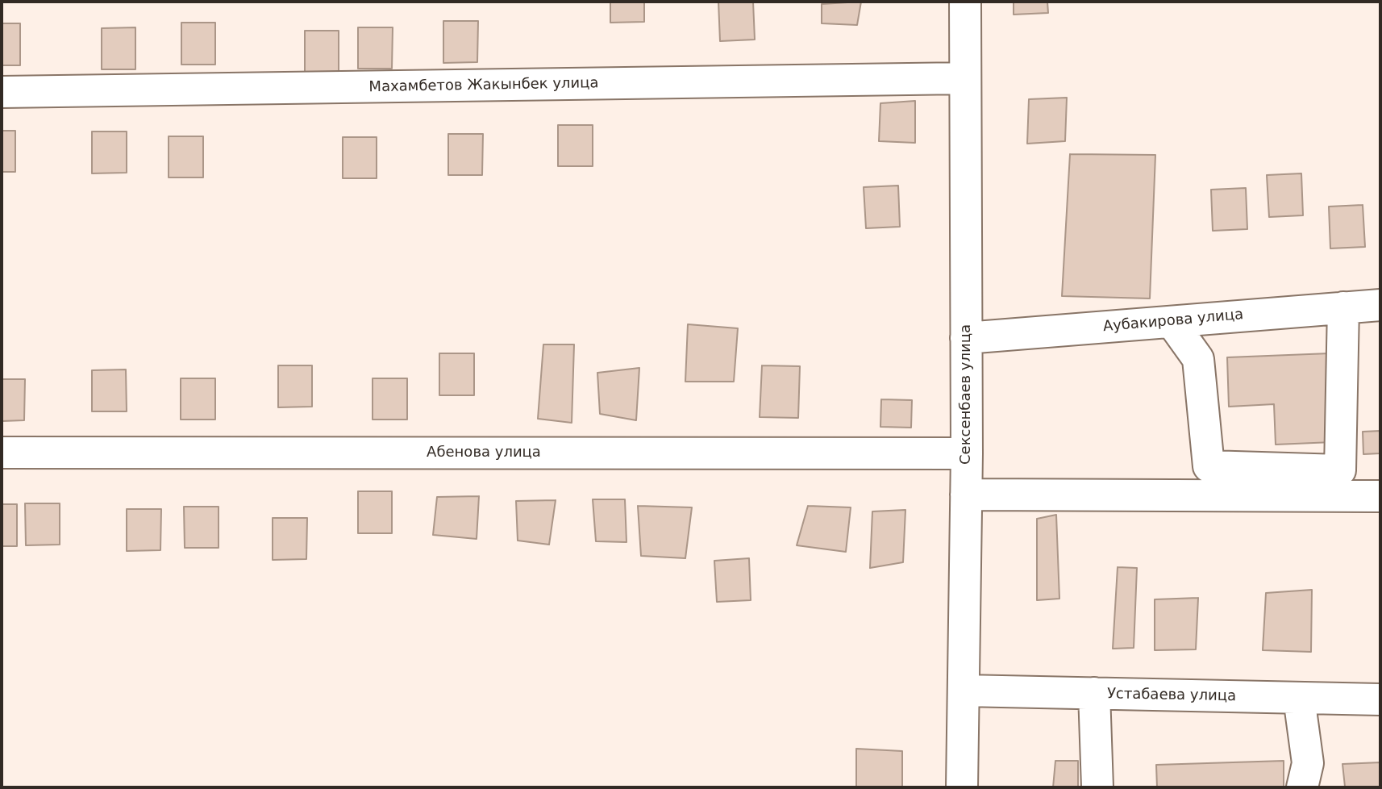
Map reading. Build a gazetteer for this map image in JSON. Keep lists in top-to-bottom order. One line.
{"streets":{"street":["Махамбетов Жакынбек улица","Аубакирова улица","Сексенбаев улица","Абенова улица","Устабаева улица"]},"crossings":[["Махамбетов Жакынбек улица","Сексенбаев улица"],["Аубакирова улица","Сексенбаев улица"],["Сексенбаев улица","Абенова улица"],["Сексенбаев улица","Устабаева улица"]]}
